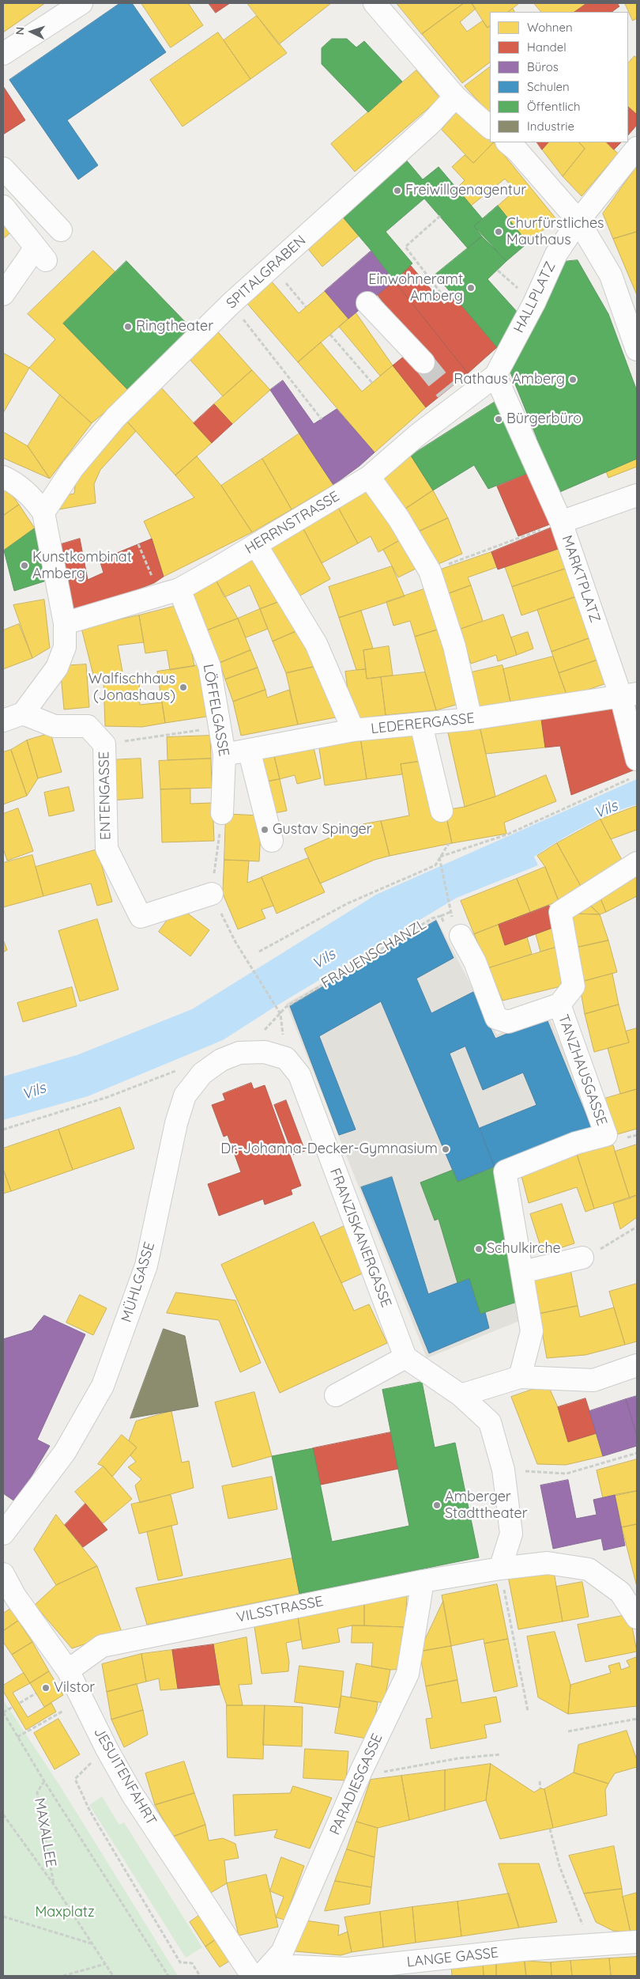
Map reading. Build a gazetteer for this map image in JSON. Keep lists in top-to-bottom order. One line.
{"streets":{"street":["SPITALGRABEN","HALLPLATZ","HERRNSTRASSE","MARKTPLATZ","LÖFFELGASSE","LEDERERGASSE","ENTENGASSE","TANZHAUSGASSE","FRANZISKANERGASSE","MÜHLGASSE","VILSSTRASSE","JESUITENFAHRT","PARADIESGASSE","LANGE GASSE"],"path":["FRAUENSCHANZL","MAXALLEE"]},"crossings":[["HALLPLATZ","HERRNSTRASSE"],["HERRNSTRASSE","LÖFFELGASSE"],["MARKTPLATZ","LEDERERGASSE"],["LÖFFELGASSE","LEDERERGASSE"],["FRANZISKANERGASSE","MÜHLGASSE"],["VILSSTRASSE","JESUITENFAHRT"],["VILSSTRASSE","PARADIESGASSE"]],"water":["Vils"],"parks":["Maxplatz"],"places":["Freiwillgenagentur","Churfürstliches Mauthaus","Einwohneramt Amberg","Ringtheater","Rathaus Amberg","Bürgerbüro","Kunstkombinat Amberg","Walfischhaus (Jonashaus)","Gustav Spinger","Dr.-Johanna-Decker-Gymnasium","Schulkirche","Amberger Stadttheater","Vilstor"],"legend":["Wohnen","Handel","Büros","Schulen","Öffentlich","Industrie"],"north":"left"}
